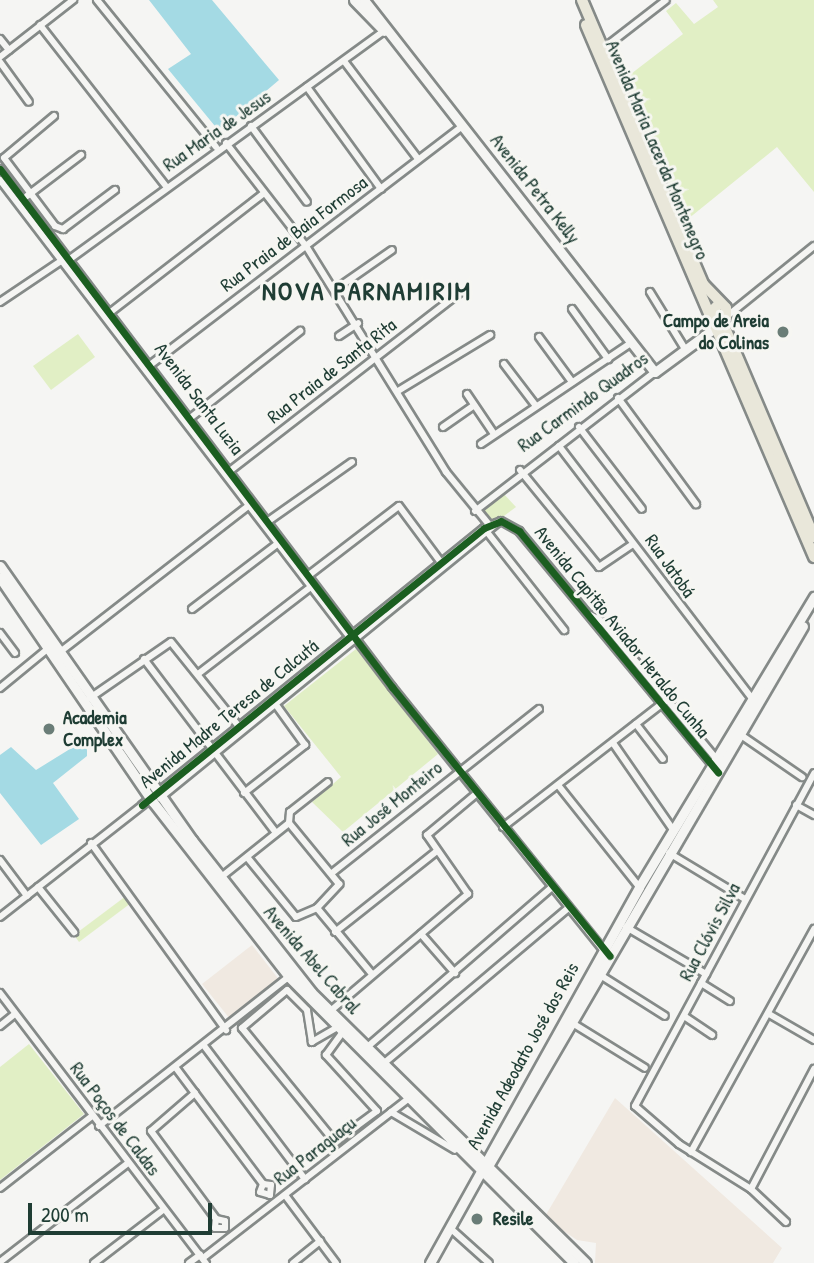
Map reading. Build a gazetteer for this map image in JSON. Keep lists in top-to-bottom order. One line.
{"streets":{"main road":["Avenida Maria Lacerda Montenegro","Avenida Petra Kelly","Rua Carmindo Quadros","Avenida Abel Cabral","Avenida Adeodato José dos Reis"],"street":["Rua Maria de Jesus","Rua Praia de Baia Formosa","Rua Praia de Santa Rita","Avenida Santa Luzia","Rua Jatobá","Avenida Capitão Aviador Heraldo Cunha","Avenida Madre Teresa de Calcutá","Rua José Monteiro","Rua Clóvis Silva","Rua Poços de Caldas","Rua Paraguaçu"]},"crossings":[["Rua Maria de Jesus","Avenida Petra Kelly"],["Rua Maria de Jesus","Avenida Santa Luzia"],["Avenida Maria Lacerda Montenegro","Rua Carmindo Quadros"],["Avenida Petra Kelly","Rua Praia de Baia Formosa"],["Avenida Petra Kelly","Rua Carmindo Quadros"],["Rua Praia de Baia Formosa","Avenida Santa Luzia"],["Rua Praia de Santa Rita","Avenida Santa Luzia"],["Avenida Santa Luzia","Avenida Madre Teresa de Calcutá"],["Avenida Santa Luzia","Rua José Monteiro"],["Avenida Santa Luzia","Avenida Adeodato José dos Reis"],["Rua Carmindo Quadros","Rua Jatobá"],["Rua Jatobá","Avenida Adeodato José dos Reis"],["Avenida Capitão Aviador Heraldo Cunha","Avenida Madre Teresa de Calcutá"],["Avenida Capitão Aviador Heraldo Cunha","Avenida Adeodato José dos Reis"],["Avenida Madre Teresa de Calcutá","Avenida Abel Cabral"],["Avenida Abel Cabral","Avenida Adeodato José dos Reis"],["Avenida Abel Cabral","Rua Paraguaçu"],["Rua Poços de Caldas","Rua Paraguaçu"]],"districts":["NOVA PARNAMIRIM"],"places":["Campo de Areia do Colinas","Academia Complex","Resile"],"scale_bar":"200 m"}
